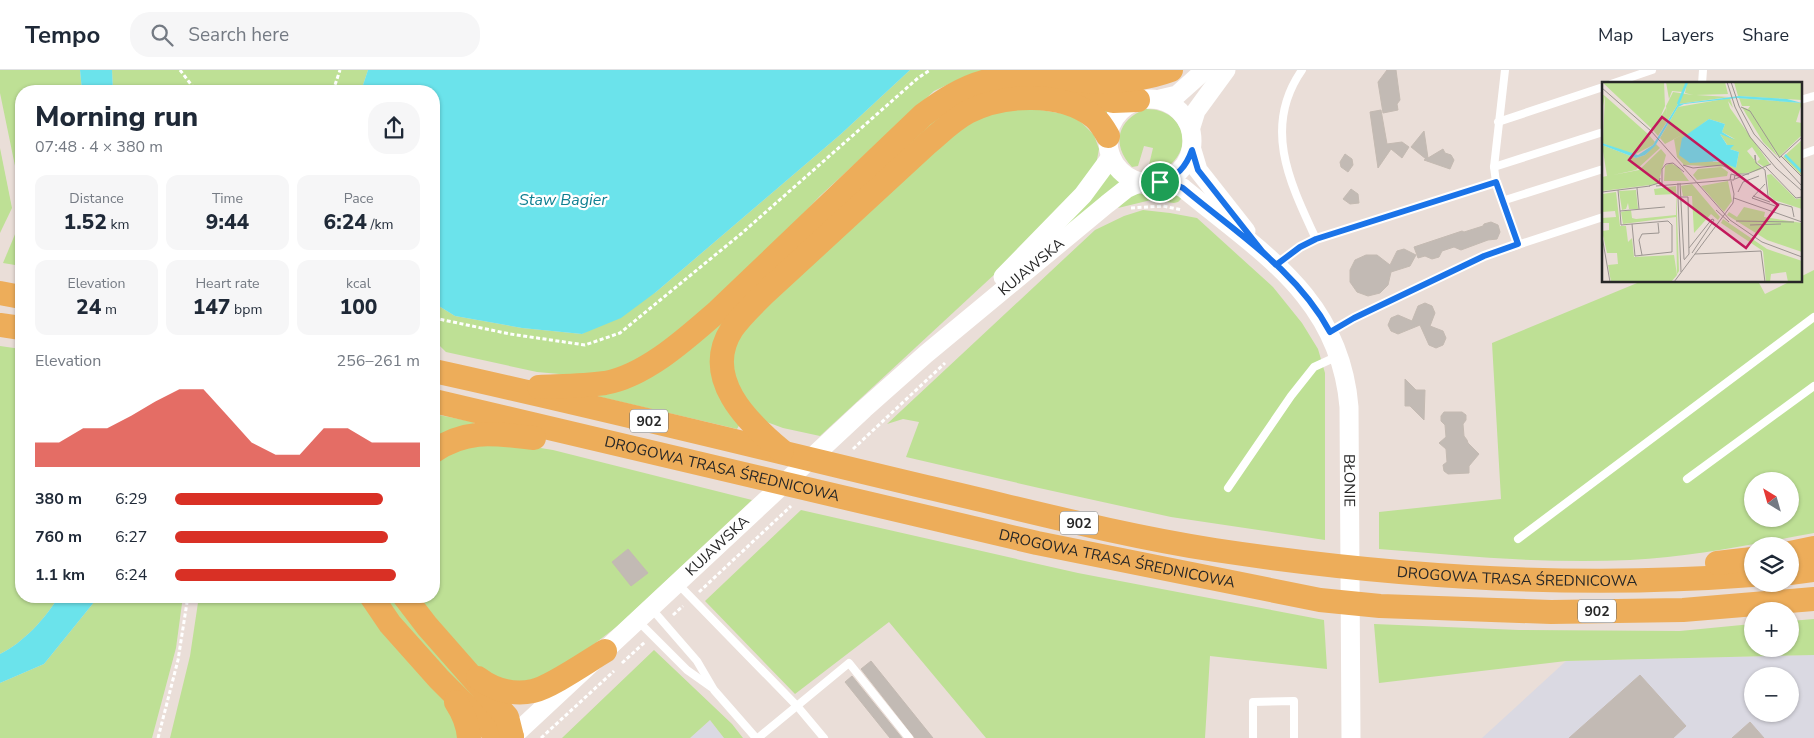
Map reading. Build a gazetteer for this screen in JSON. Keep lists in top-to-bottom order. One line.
{"streets":{"main road":["902","DROGOWA TRASA ŚREDNICOWA"],"street":["KUJAWSKA","BŁONIE"]},"crossings":[["KUJAWSKA","BŁONIE"]],"water":["Staw Bagier"],"north":"top left","page":{"header":"Tempo","search":"Search here","nav":["Map","Layers","Share"],"heading":["Morning run","07:48 · 4 × 380 m"],"stats":[["Distance","1.52 km"],["Time","9:44"],["Pace","6:24 /km"],["Elevation","24 m"],["Heart rate","147 bpm"],["kcal","100"]],"chart":["Elevation","256–261 m"],"map_buttons":["+","−"],"list":[{"name":"380 m","note":"6:29"},{"name":"760 m","note":"6:27"},{"name":"1.1 km","note":"6:24"}]}}
